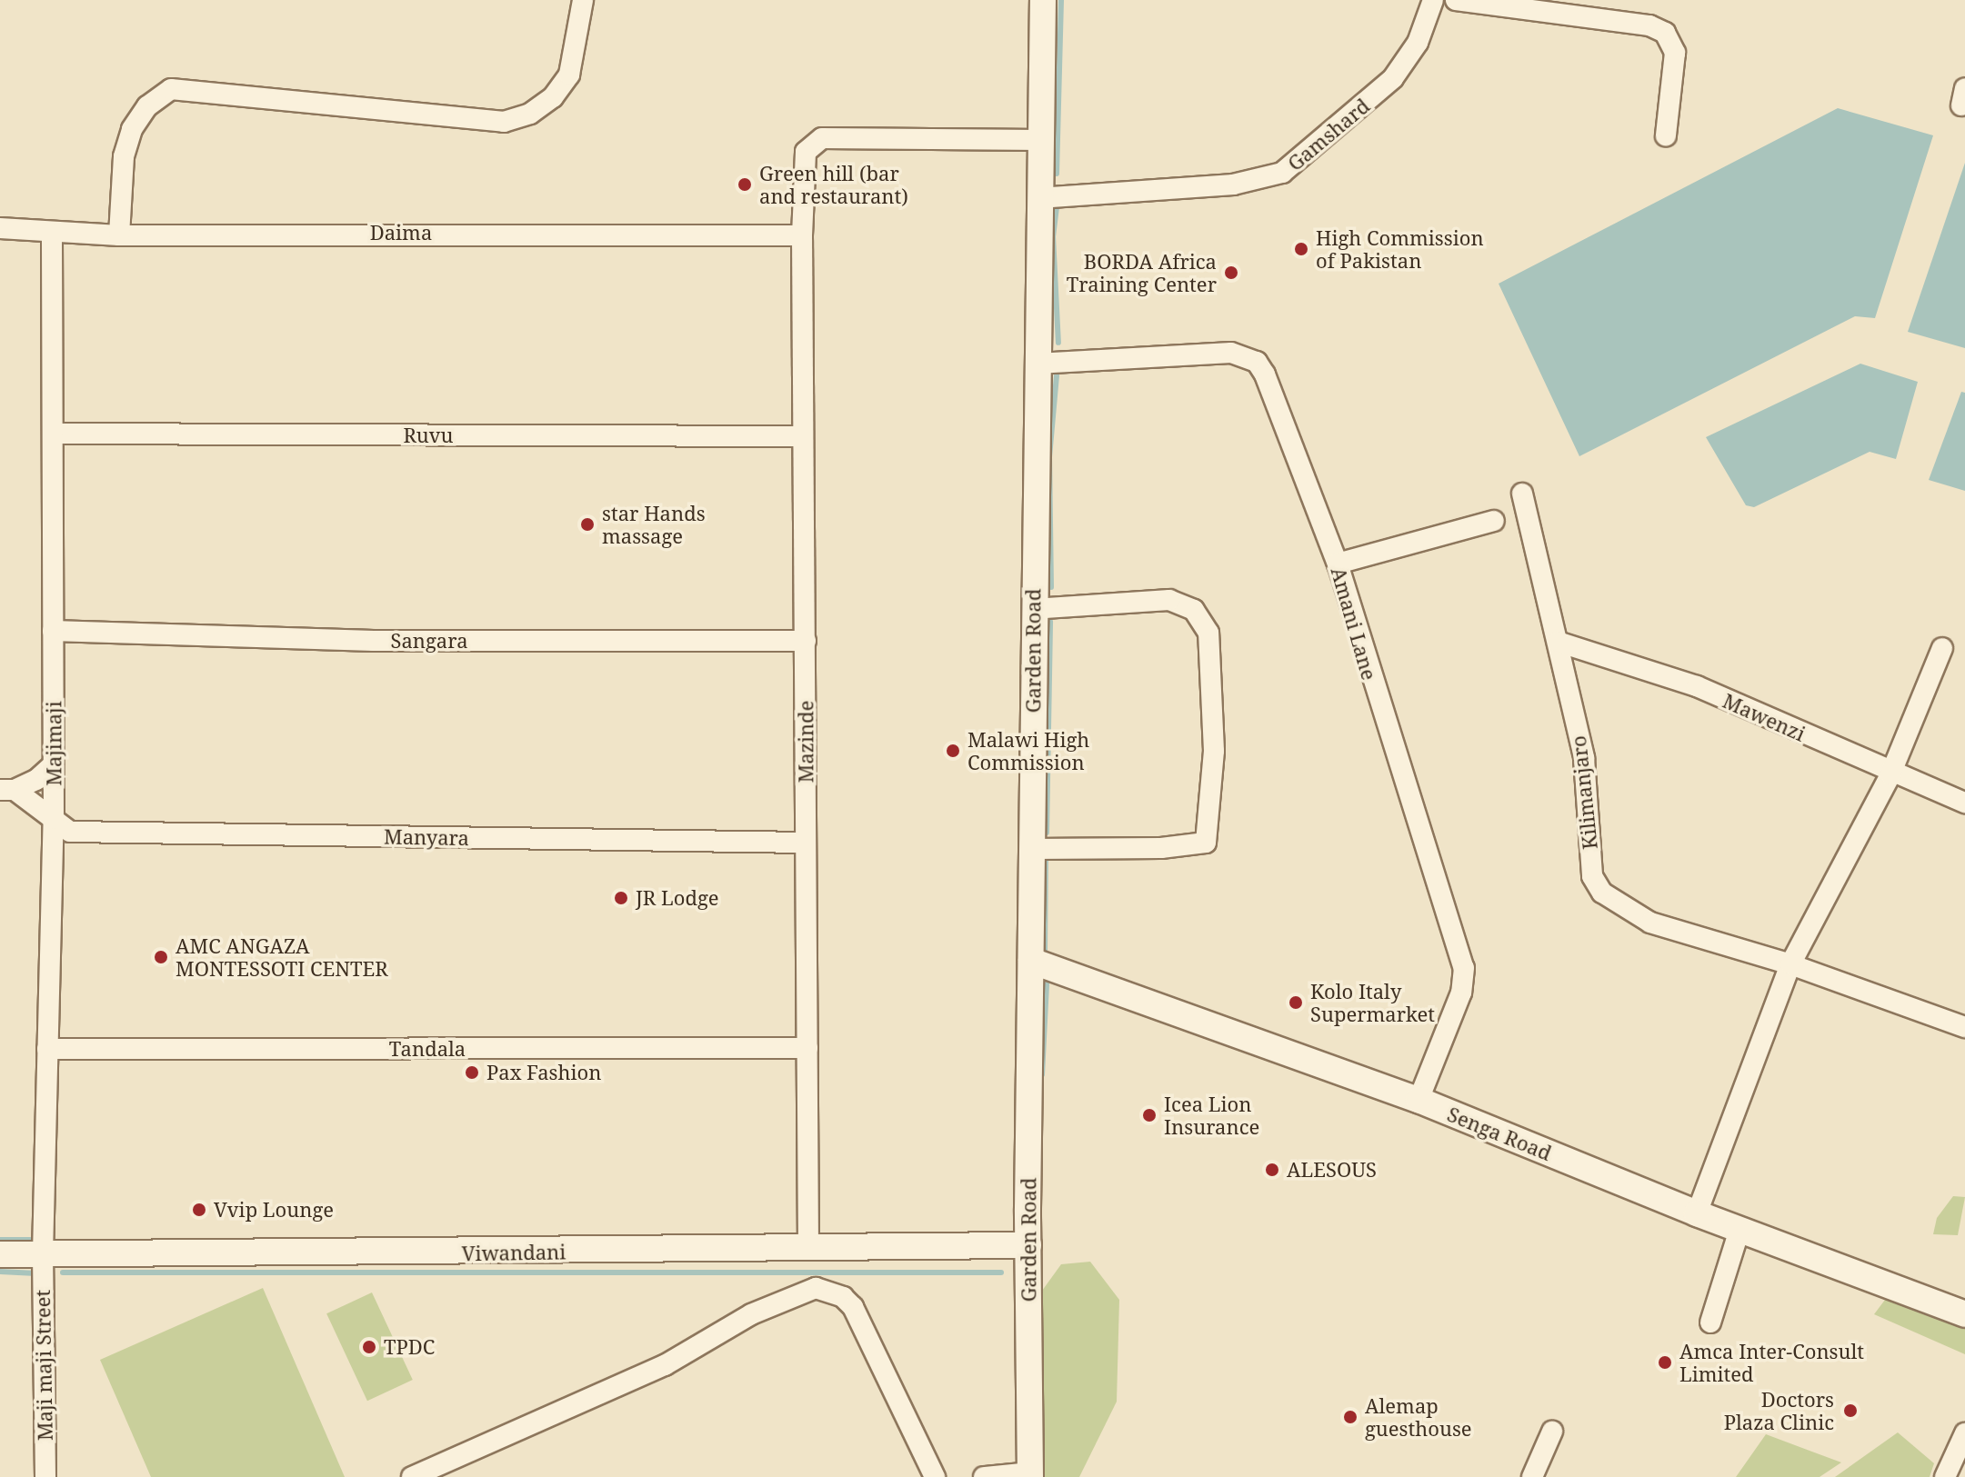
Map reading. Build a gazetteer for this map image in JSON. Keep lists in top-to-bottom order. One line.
{"streets":{"street":["Gamshard","Daima","Ruvu","Amani Lane","Sangara","Garden Road","Mawenzi","Mazinde","Majimaji","Kilimanjaro","Manyara","Tandala","Senga Road","Viwandani","Maji maji Street"]},"crossings":[["Gamshard","Garden Road"],["Daima","Mazinde"],["Daima","Majimaji"],["Ruvu","Mazinde"],["Ruvu","Majimaji"],["Amani Lane","Garden Road"],["Amani Lane","Senga Road"],["Sangara","Mazinde"],["Sangara","Majimaji"],["Garden Road","Mazinde"],["Garden Road","Senga Road"],["Garden Road","Viwandani"],["Mawenzi","Kilimanjaro"],["Mazinde","Manyara"],["Mazinde","Tandala"],["Mazinde","Viwandani"],["Majimaji","Manyara"],["Majimaji","Tandala"],["Majimaji","Viwandani"],["Majimaji","Maji maji Street"],["Viwandani","Maji maji Street"]],"places":["Green hill (bar and restaurant)","High Commission of Pakistan","BORDA Africa Training Center","star Hands massage","Malawi High Commission","JR Lodge","AMC ANGAZA MONTESSOTI CENTER","Kolo Italy Supermarket","Pax Fashion","Icea Lion Insurance","ALESOUS","Vvip Lounge","TPDC","Amca Inter-Consult Limited","Doctors Plaza Clinic","Alemap guesthouse"]}
